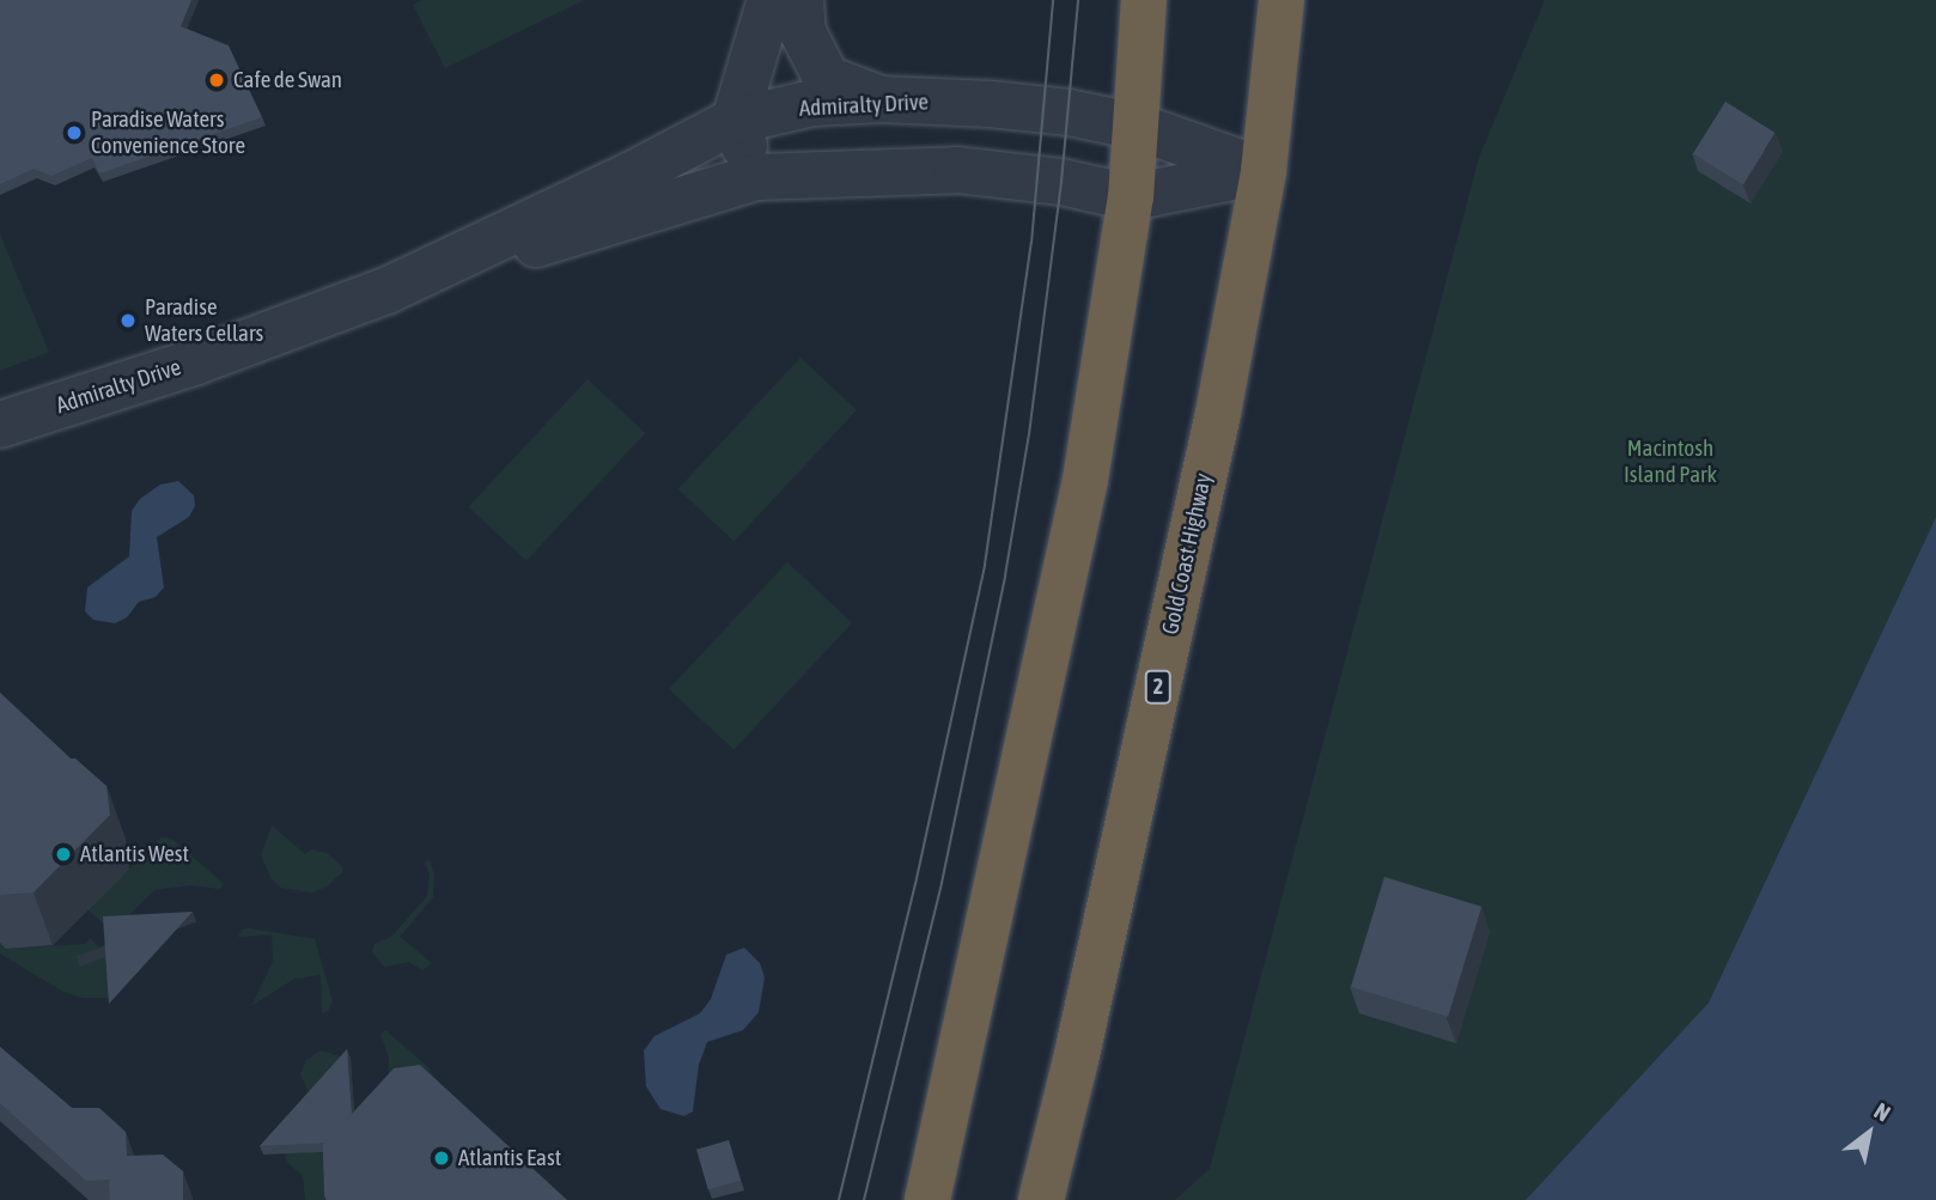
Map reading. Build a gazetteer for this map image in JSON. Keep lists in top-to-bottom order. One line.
{"streets":{"highway":["Gold Coast Highway","2"],"street":["Admiralty Drive"]},"crossings":[["Admiralty Drive","Gold Coast Highway"]],"parks":["Macintosh Island Park"],"places":["Cafe de Swan","Paradise Waters Convenience Store","Paradise Waters Cellars","Atlantis West","Atlantis East"],"north":"top right"}
